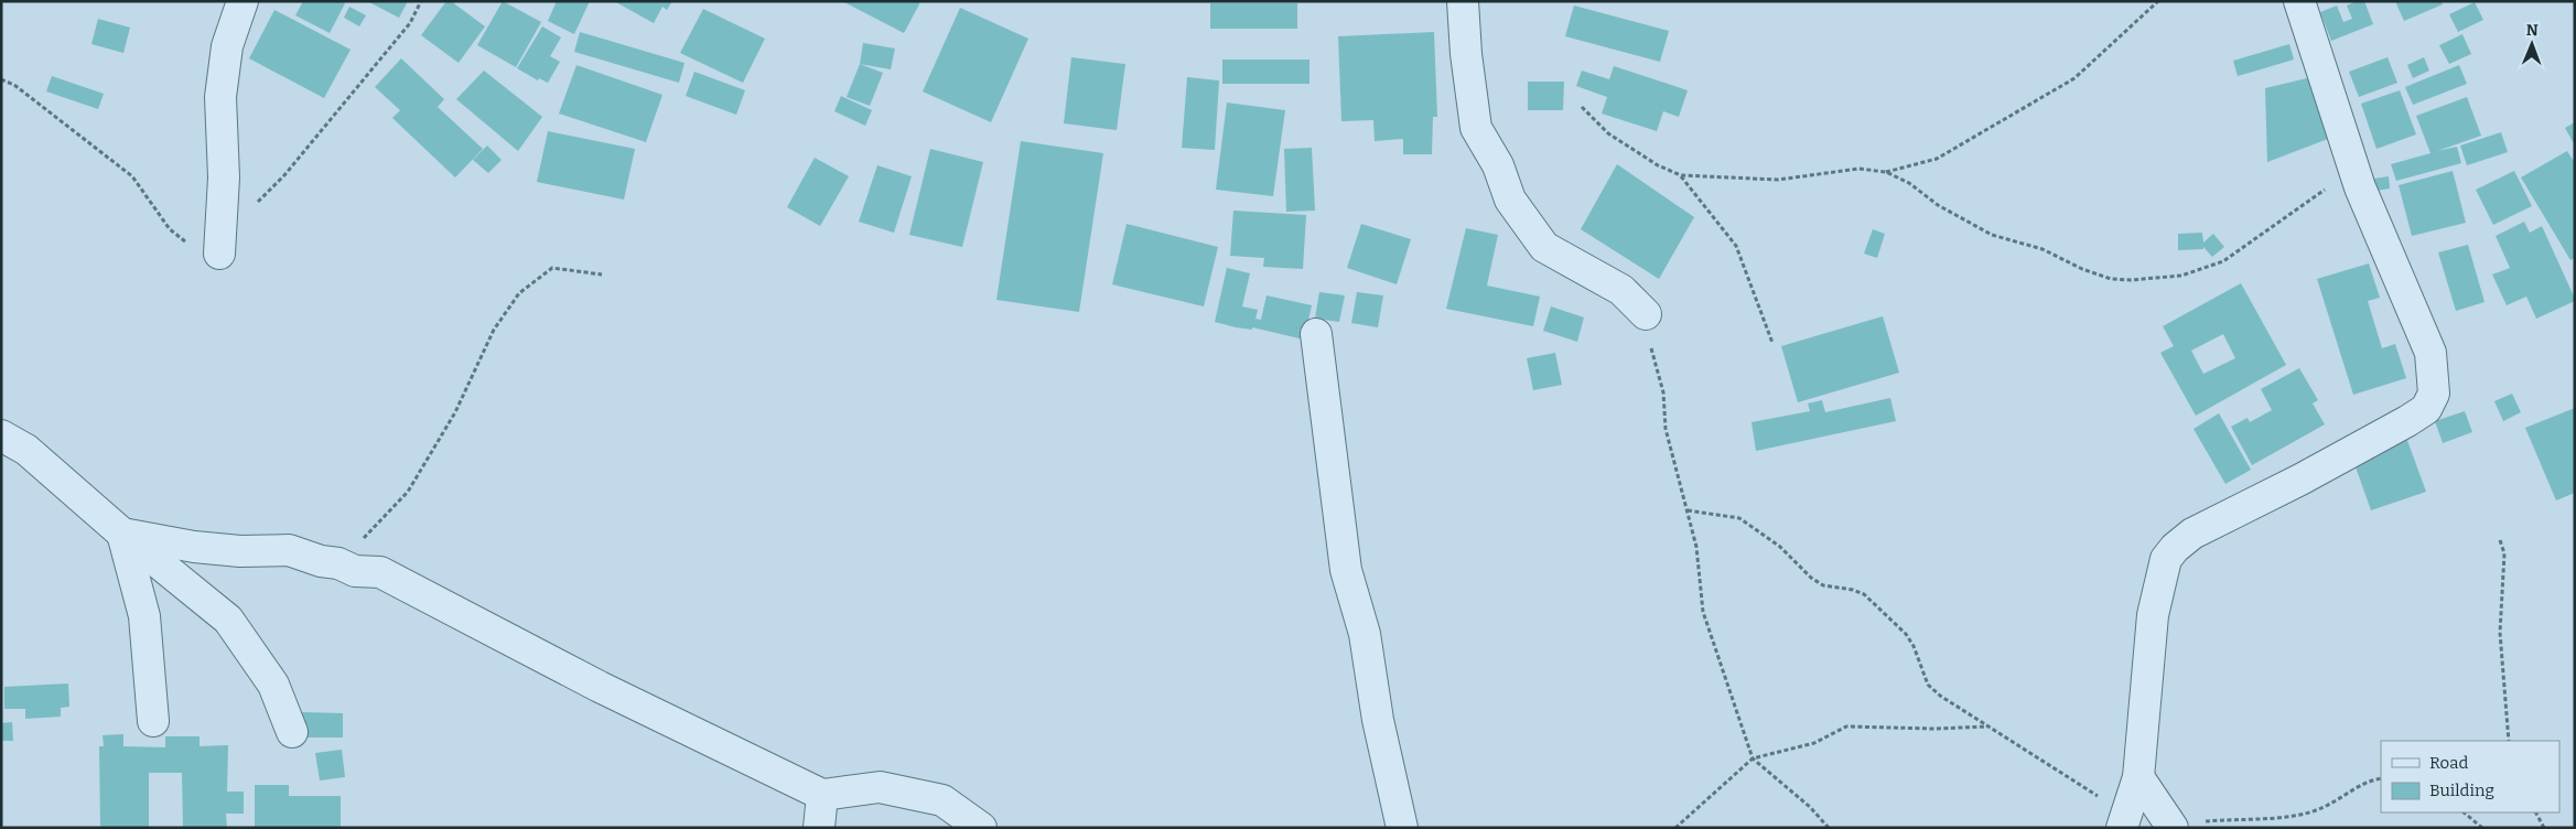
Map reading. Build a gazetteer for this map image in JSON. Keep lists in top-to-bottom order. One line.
{"legend":["Road","Building"],"north":"top"}
